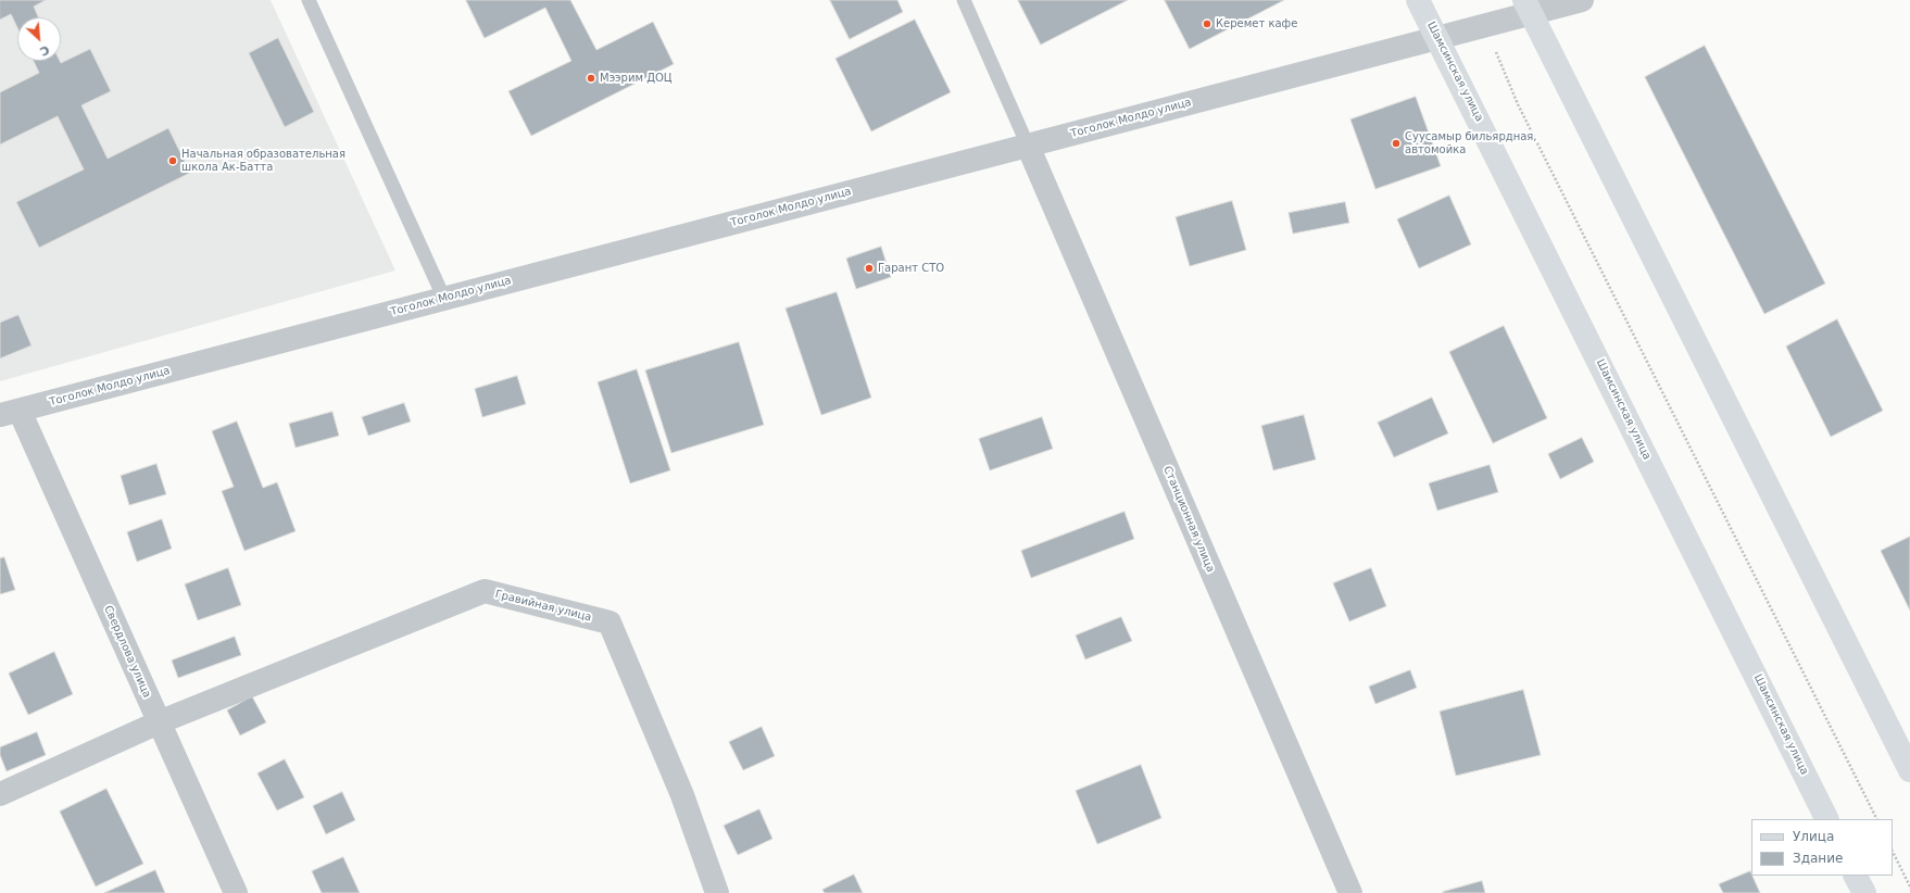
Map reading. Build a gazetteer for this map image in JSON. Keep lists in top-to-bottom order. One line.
{"streets":{"main road":["Шамсинская улица"],"street":["Тоголок Молдо улица","Станционная улица","Гравийная улица","Свердлова улица"]},"crossings":[["Шамсинская улица","Тоголок Молдо улица"],["Тоголок Молдо улица","Станционная улица"],["Тоголок Молдо улица","Свердлова улица"],["Гравийная улица","Свердлова улица"]],"places":["Керемет кафе","Мээрим ДОЦ","Суусамыр бильярдная, автомойка","Начальная образовательная школа Ак-Батта","Гарант СТО"],"legend":["Улица","Здание"],"north":"bottom right"}
